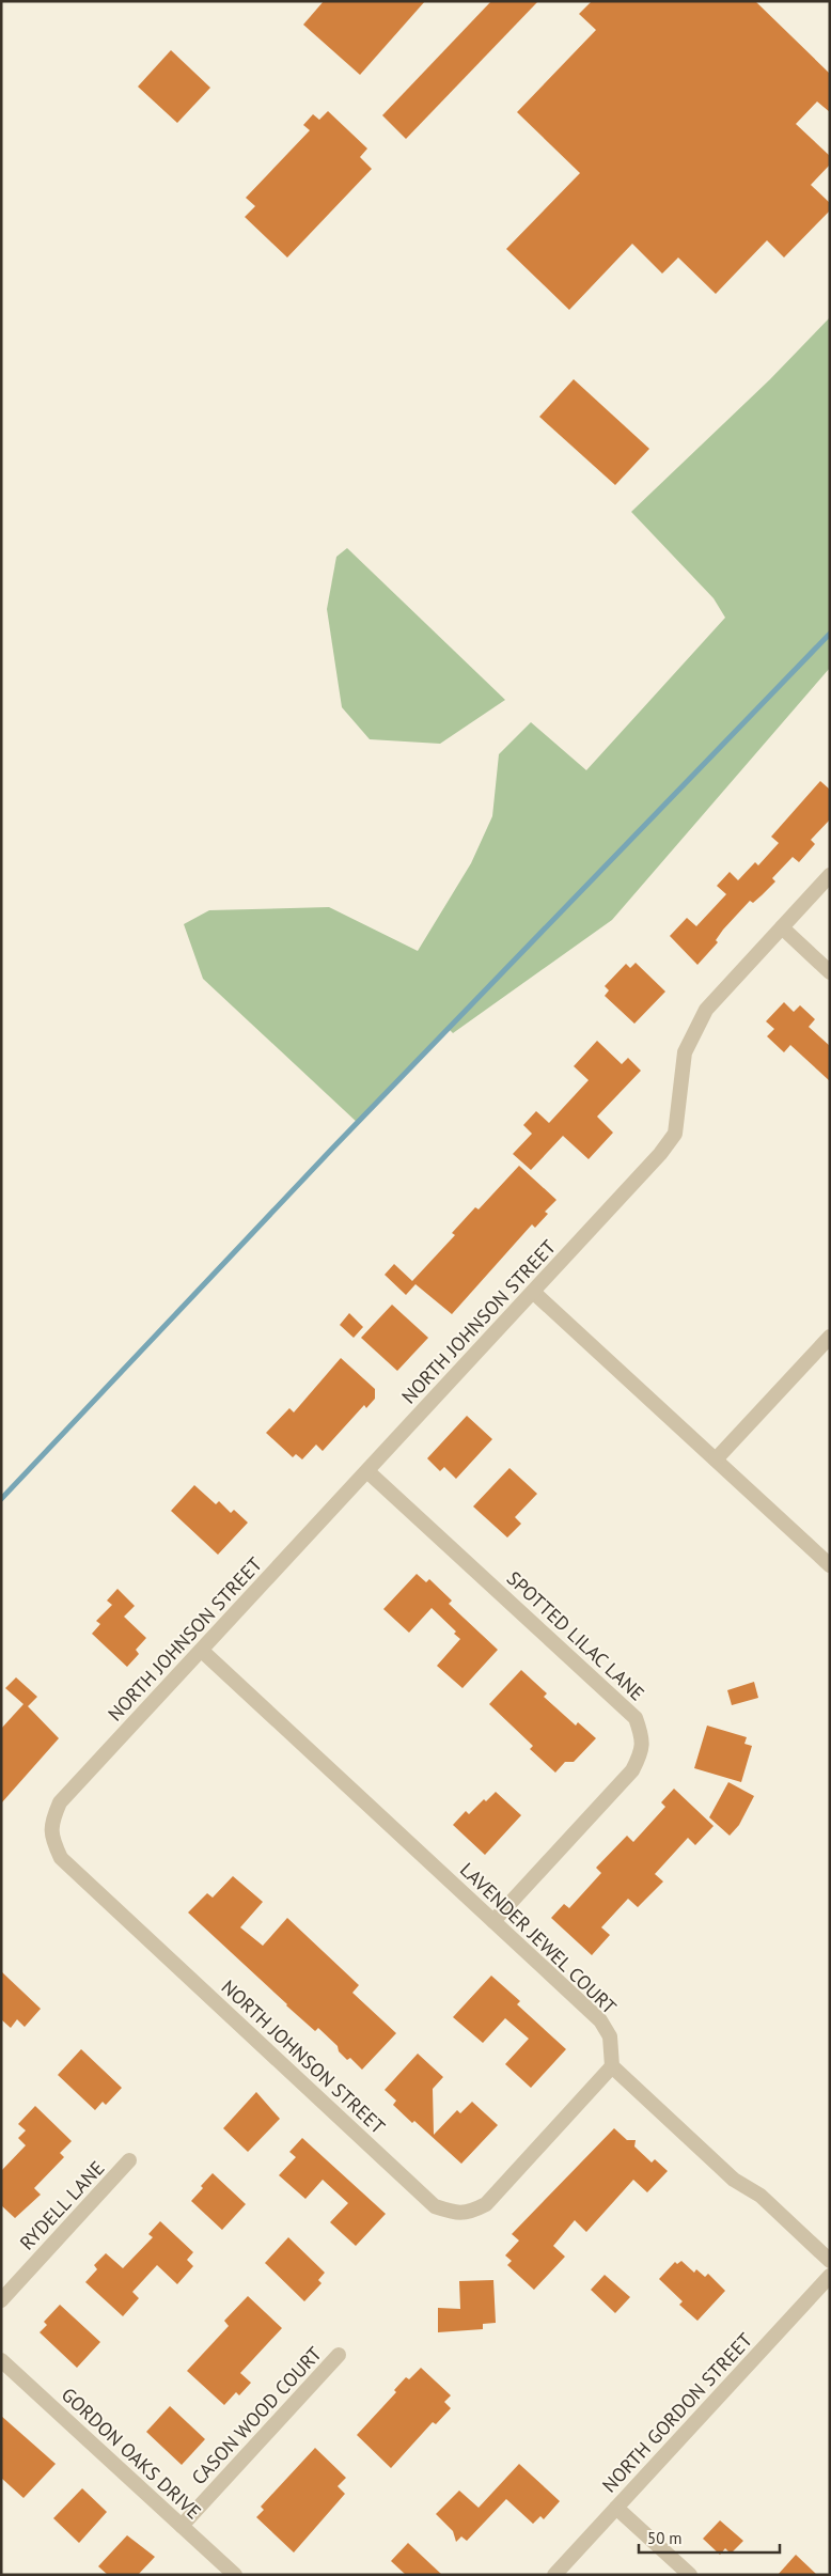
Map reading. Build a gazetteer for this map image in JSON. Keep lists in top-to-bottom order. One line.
{"streets":{"street":["NORTH JOHNSON STREET","SPOTTED LILAC LANE","LAVENDER JEWEL COURT","RYDELL LANE","NORTH GORDON STREET","CASON WOOD COURT","GORDON OAKS DRIVE"]},"crossings":[["NORTH JOHNSON STREET","SPOTTED LILAC LANE"],["NORTH JOHNSON STREET","LAVENDER JEWEL COURT"],["SPOTTED LILAC LANE","LAVENDER JEWEL COURT"],["CASON WOOD COURT","GORDON OAKS DRIVE"]],"scale_bar":"50 m"}
